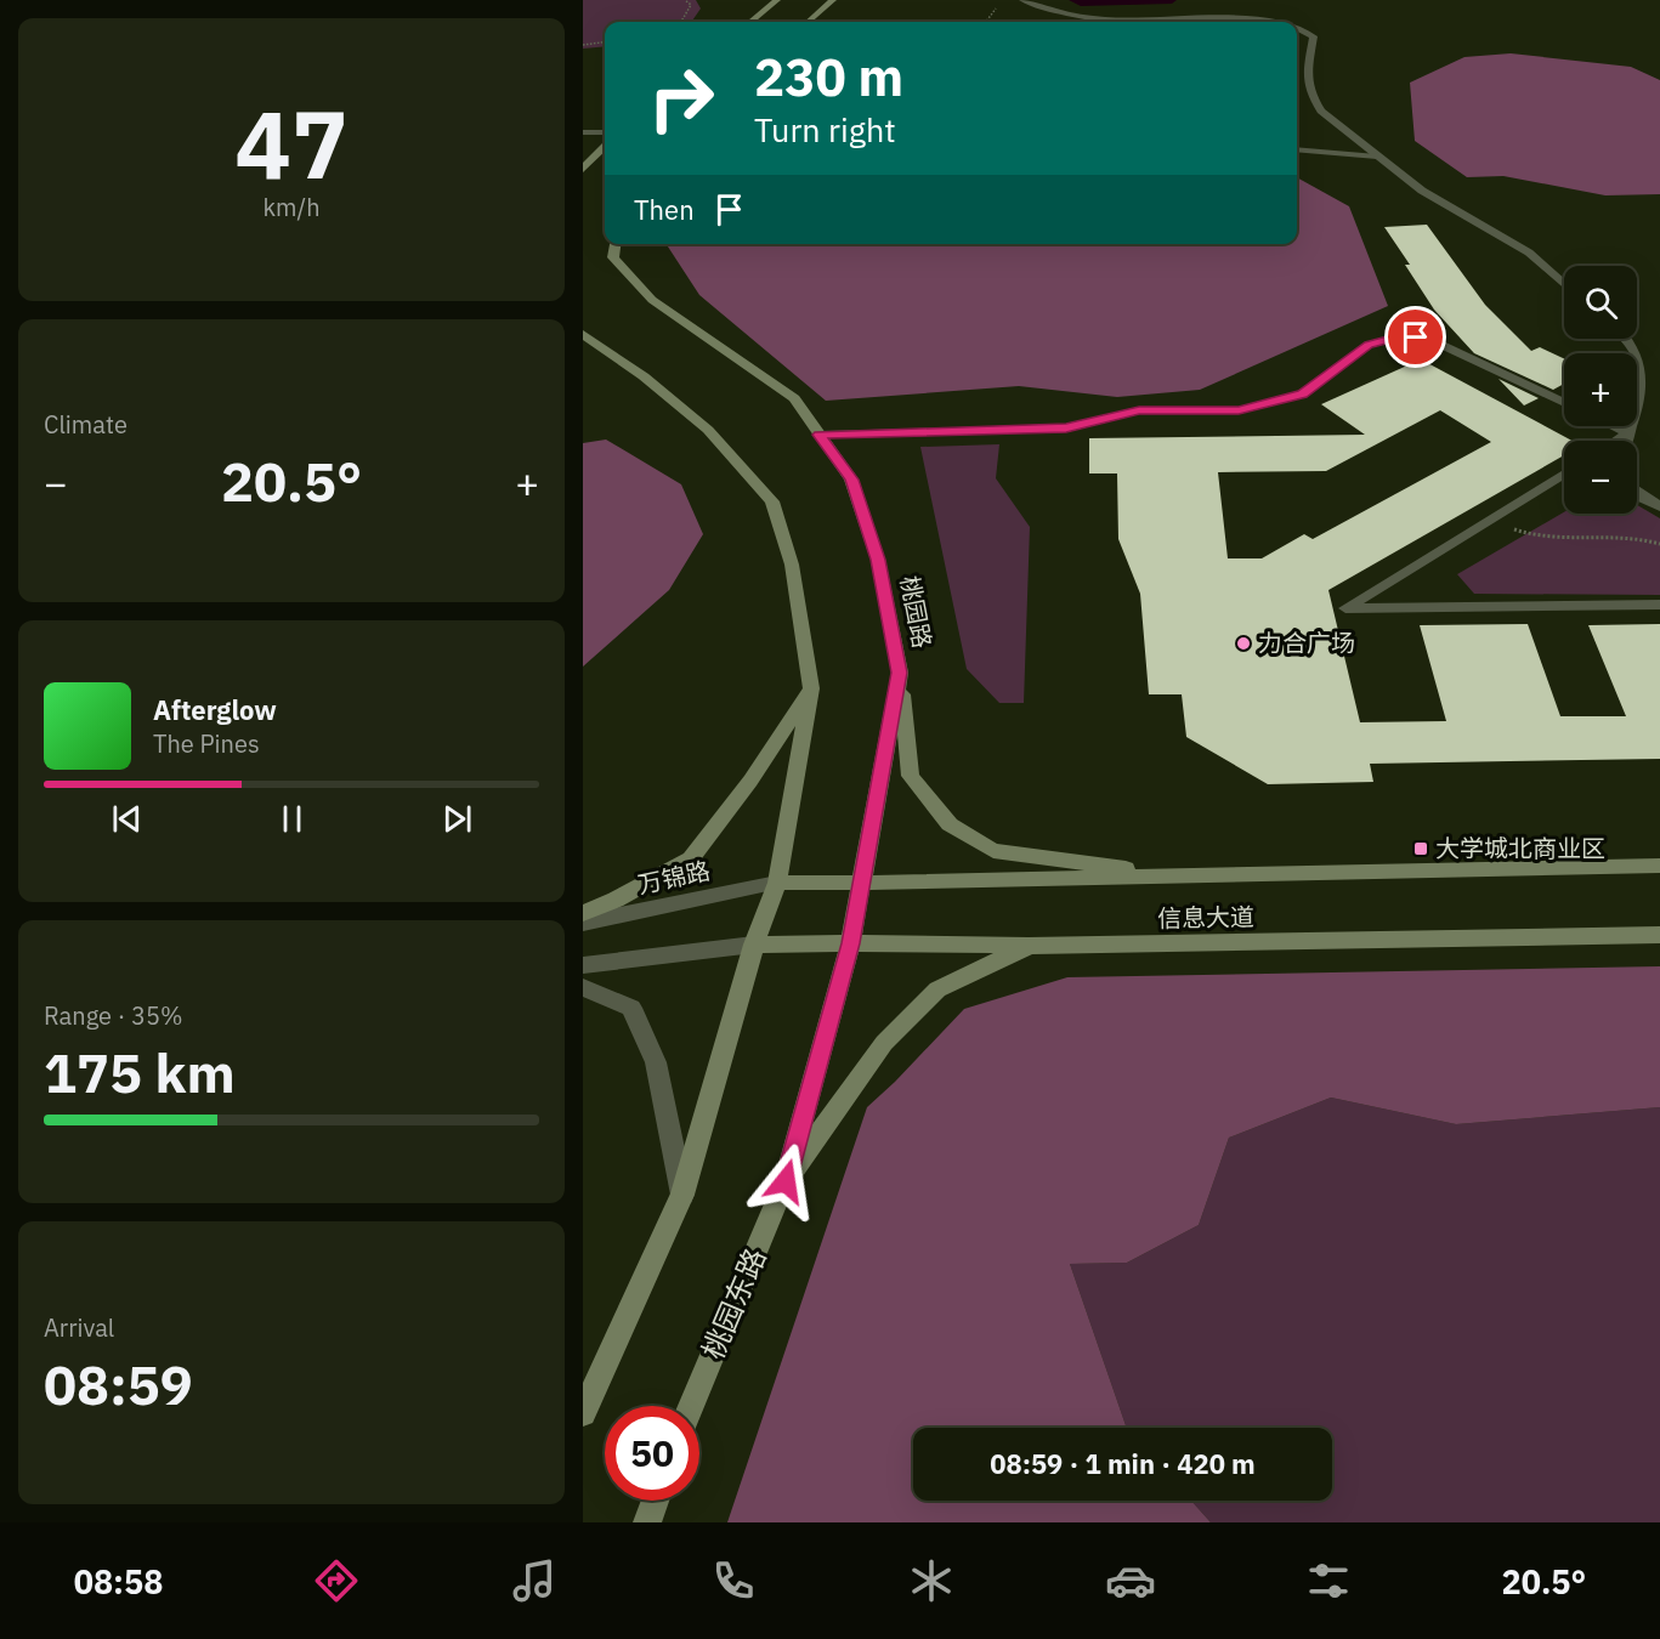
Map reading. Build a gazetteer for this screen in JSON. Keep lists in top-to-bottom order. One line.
{"streets":{"main road":["桃园路","信息大道","桃园东路"],"street":["万锦路"]},"crossings":[["桃园路","信息大道"],["桃园路","桃园东路"],["万锦路","信息大道"]],"places":{"other":["力合广场"],"transit":["大学城北商业区"]},"page":{"tile":[["47","km/h"],"Climate",["Range · 35%","175 km"],["Arrival","08:59"]],"turn":["230 m","Turn right"],"then":"Then","map_buttons":["+","−"],"heat":["−","20.5°","+"],"song":["Afterglow","The Pines"],"limit":"50","trip":"08:59 · 1 min · 420 m","tabs":["08:58","20.5°"]}}
